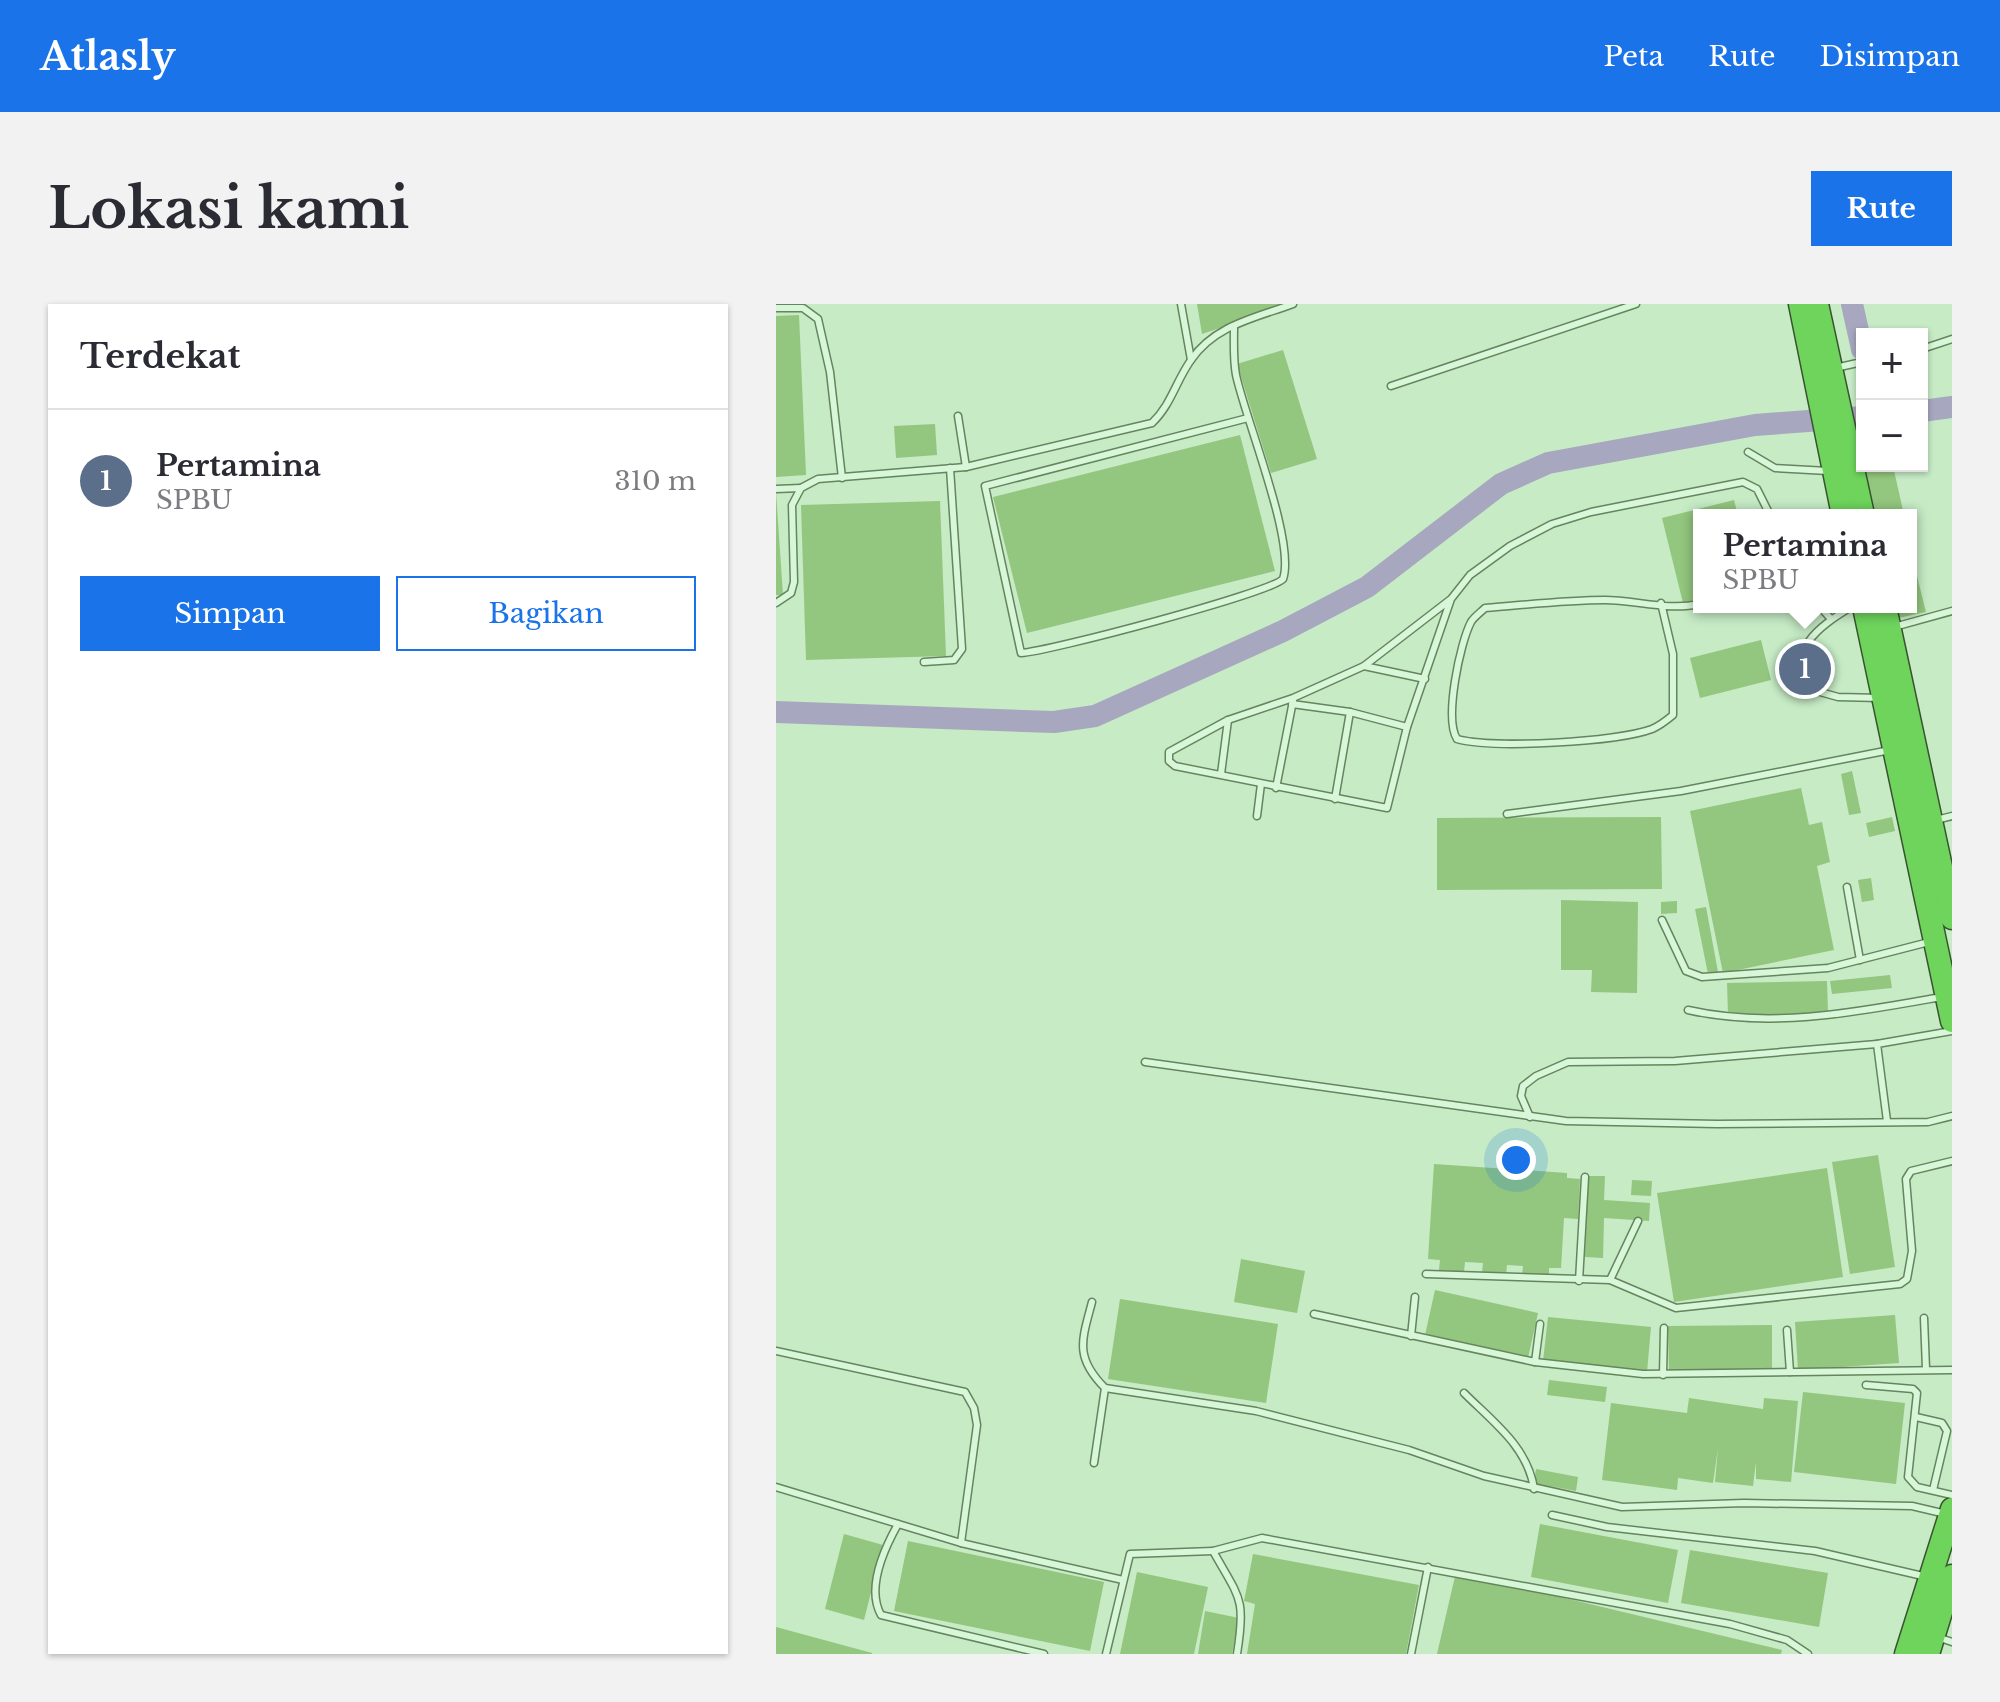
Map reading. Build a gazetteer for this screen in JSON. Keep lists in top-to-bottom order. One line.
{"page":{"header":"Atlasly","nav":["Peta","Rute","Disimpan"],"buttons":["Rute",["Simpan","Bagikan"]],"title":"Lokasi kami","heading":"Terdekat","map_buttons":["+","−"],"list":[{"mark":"1","name":"Pertamina","note":"SPBU","value":"310 m"}],"popup":["Pertamina","SPBU"],"pins":"1"}}
